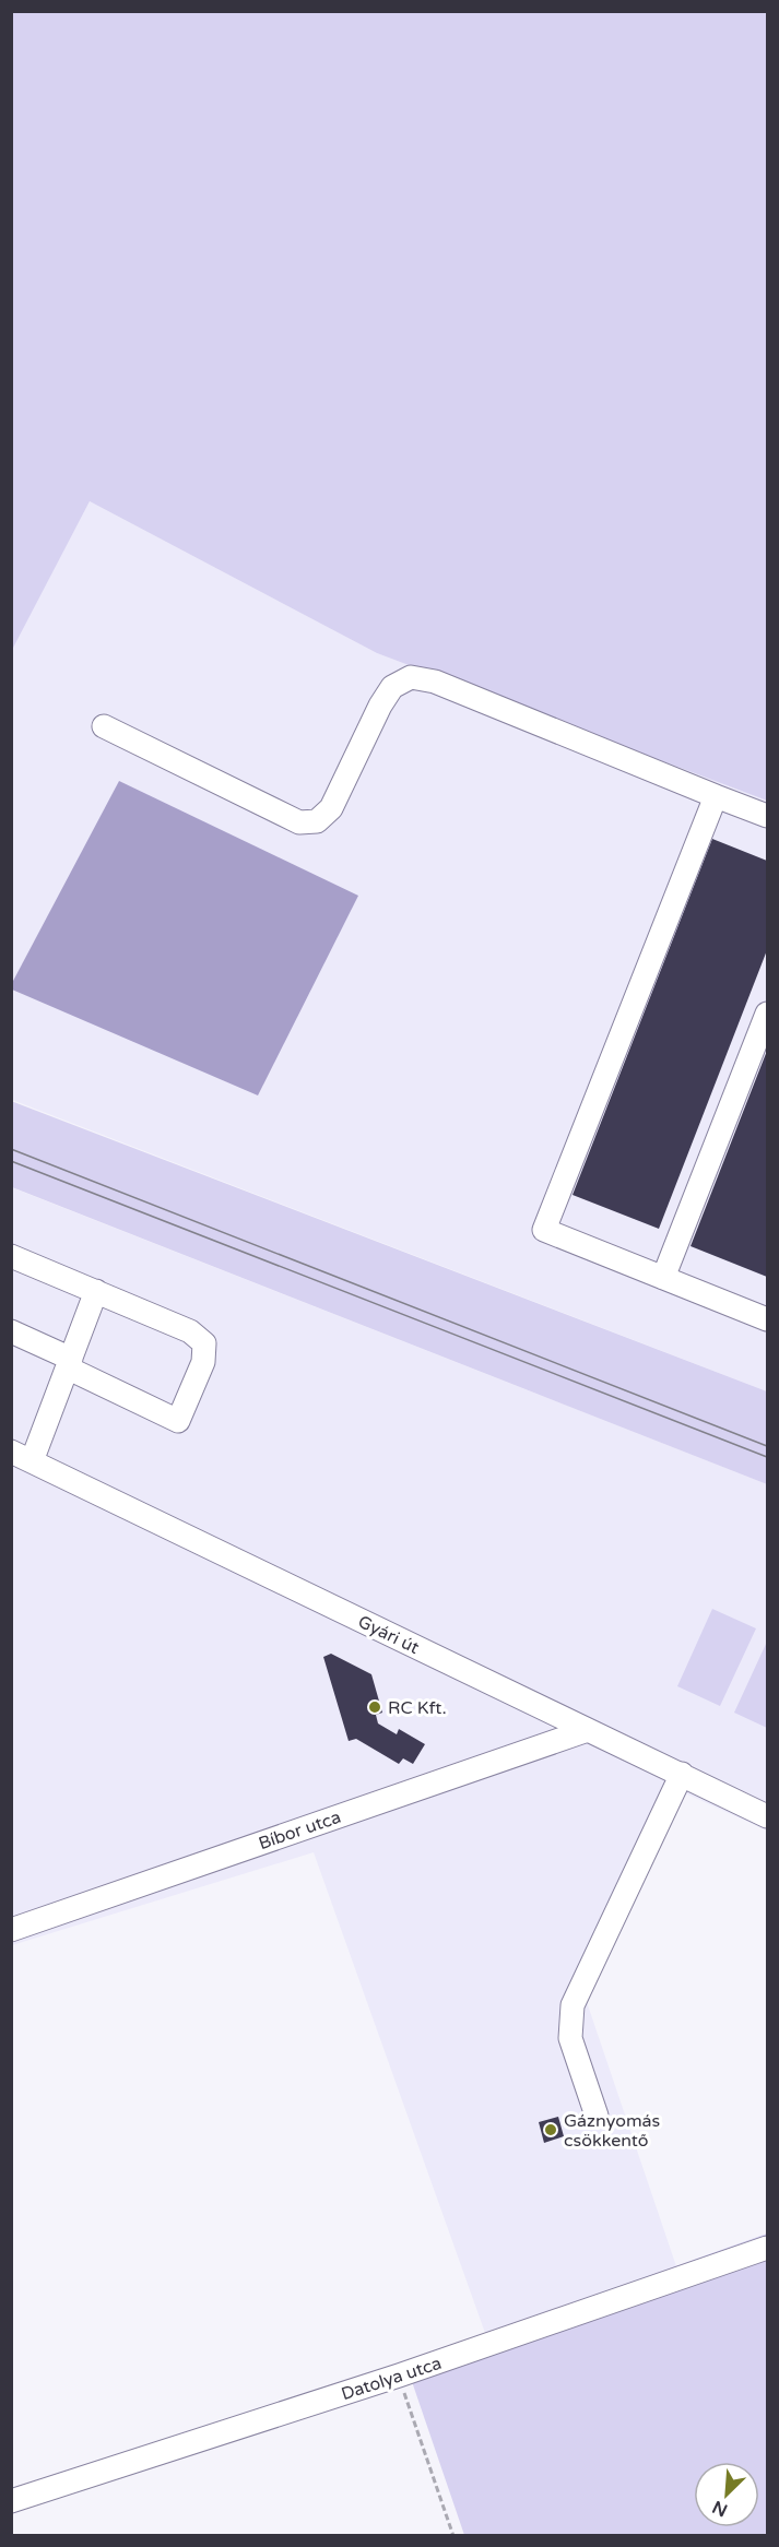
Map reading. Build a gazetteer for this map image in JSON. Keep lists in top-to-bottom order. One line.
{"streets":{"street":["Gyári út","Bíbor utca","Datolya utca"]},"crossings":[["Gyári út","Bíbor utca"]],"places":["RC Kft.","Gáznyomás csökkentő"],"north":"bottom left"}
